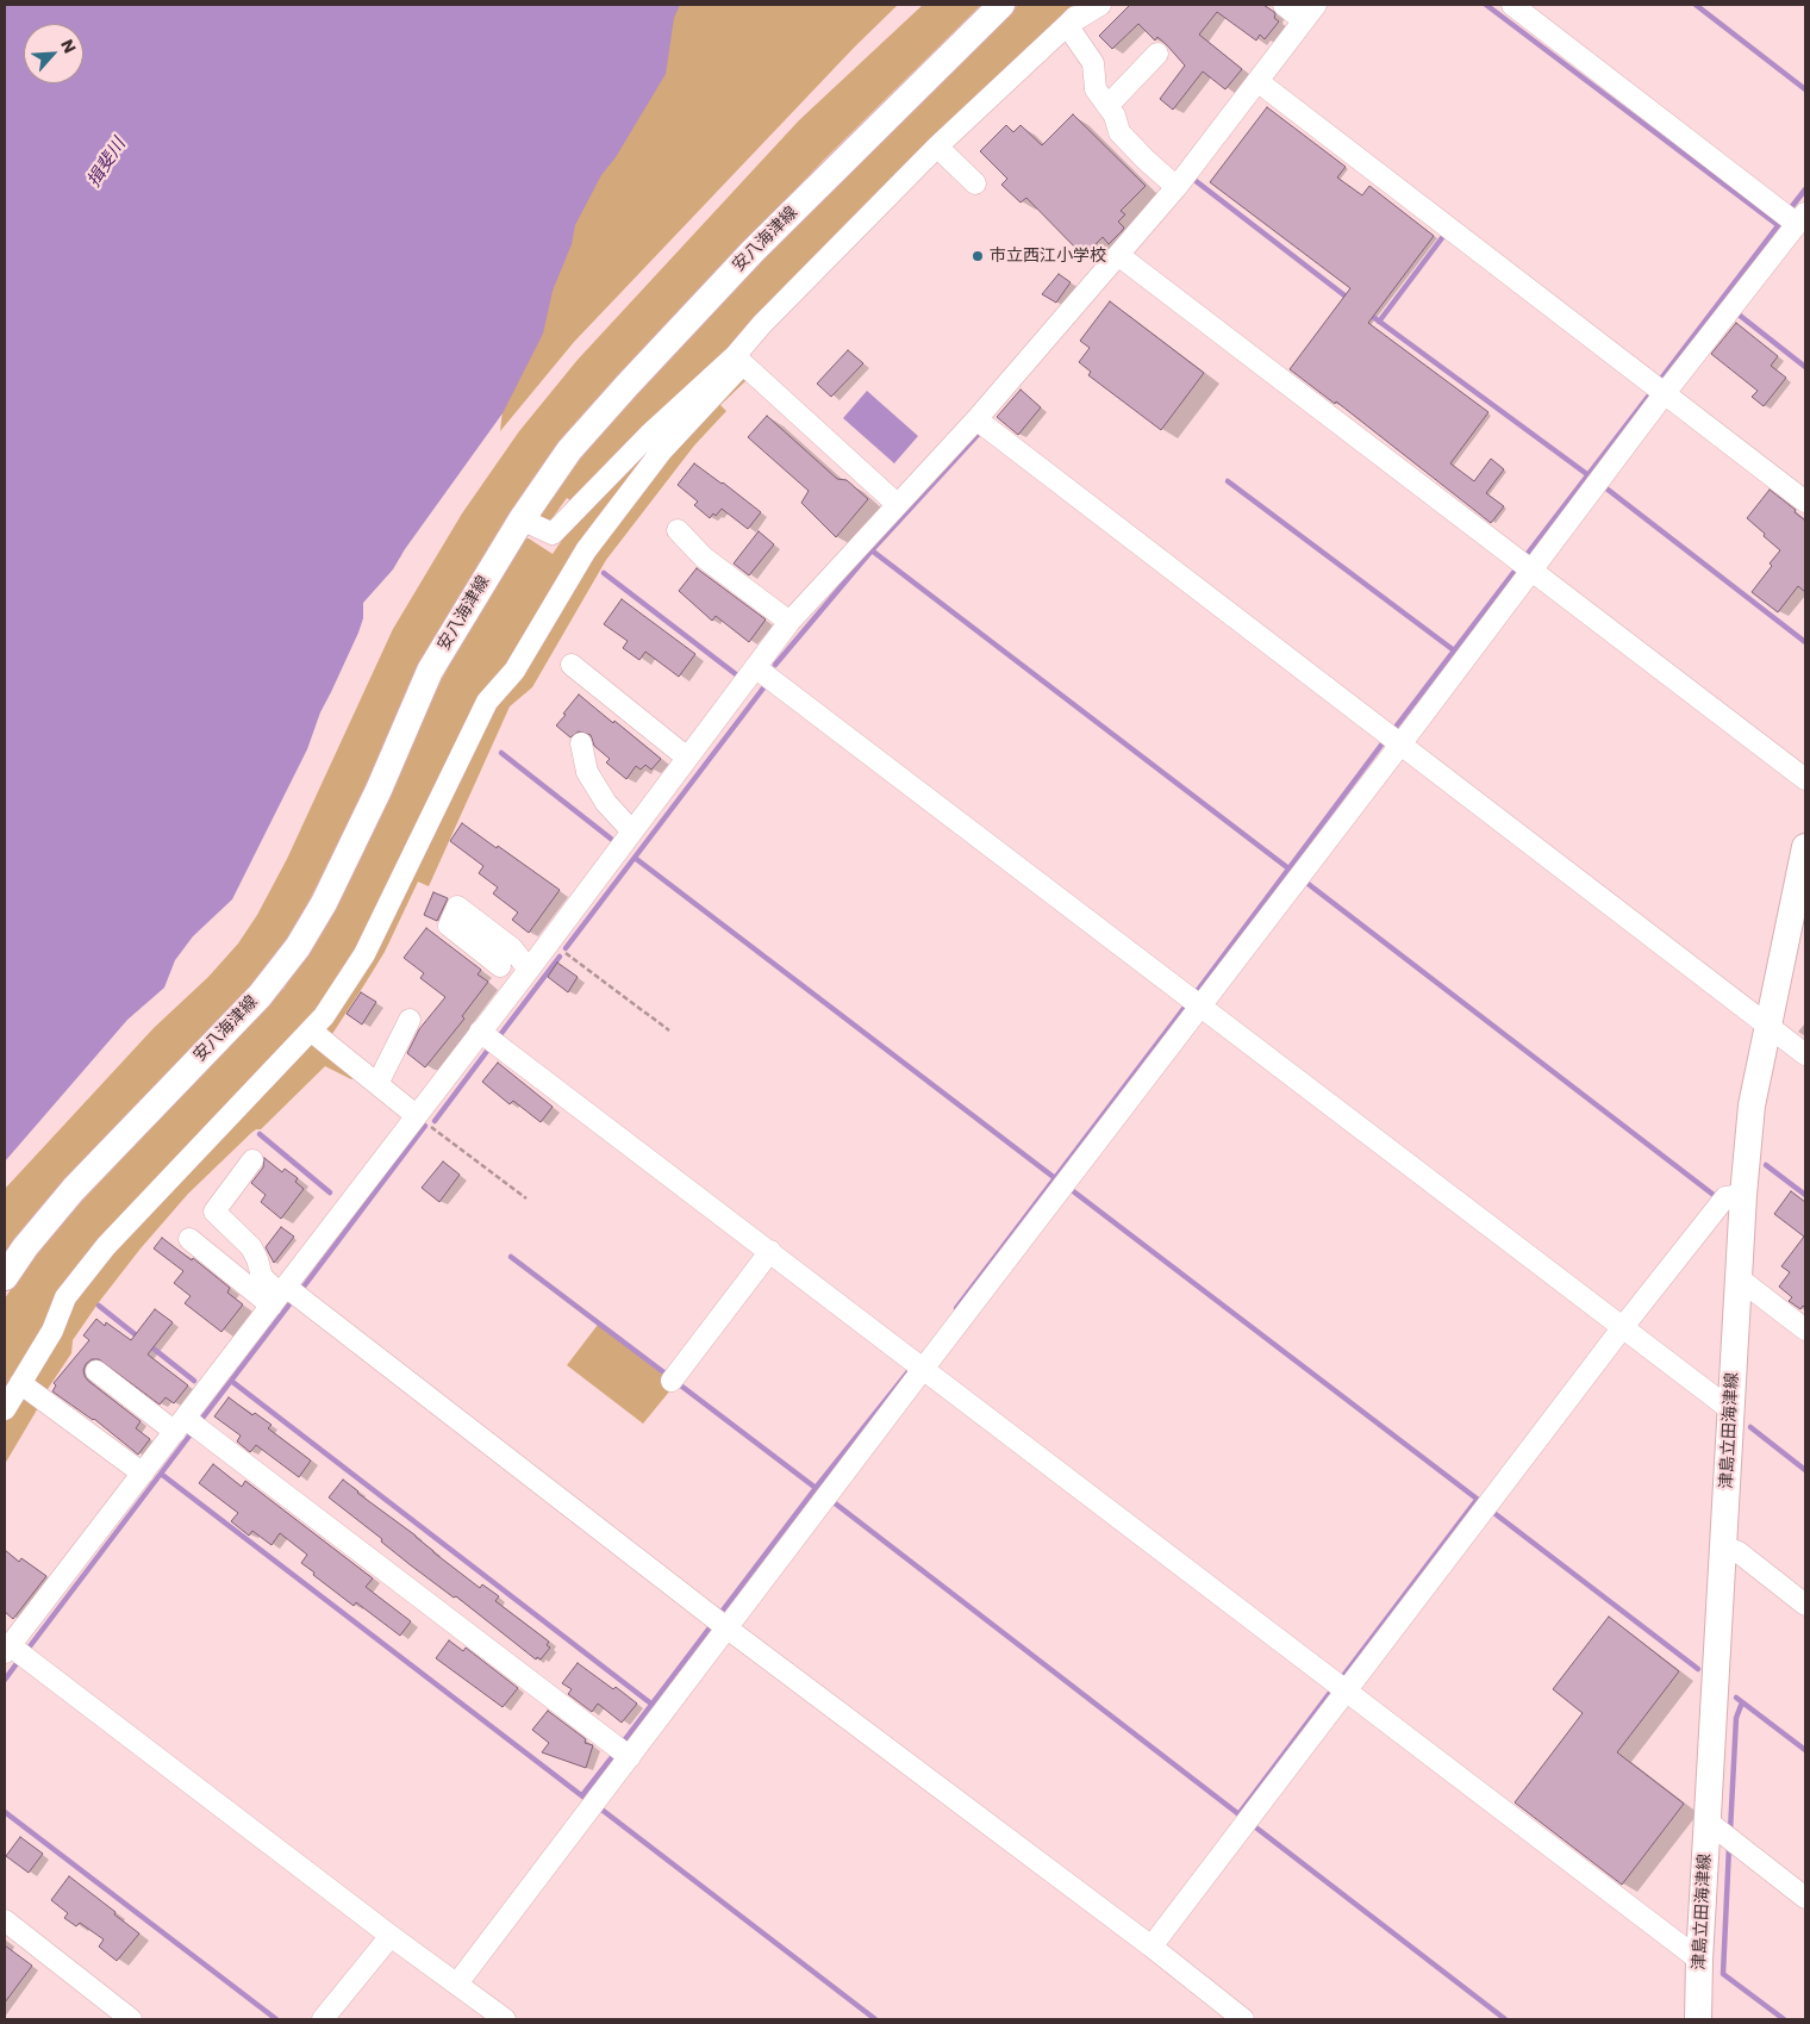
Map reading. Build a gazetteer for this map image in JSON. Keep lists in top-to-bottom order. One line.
{"streets":{"main road":["安八海津線","津島立田海津線"]},"water":["揖斐川"],"places":["市立西江小学校"],"north":"top right"}
